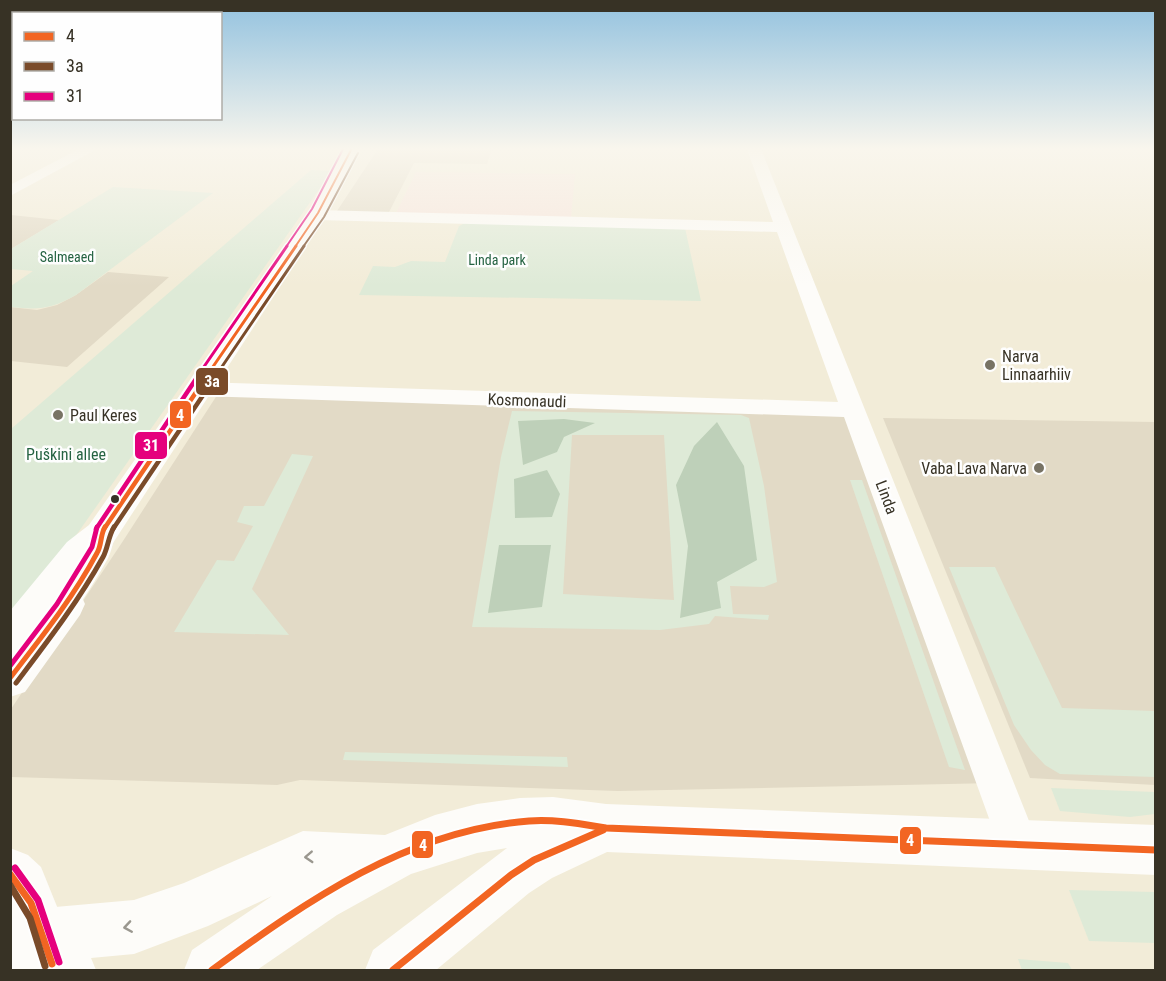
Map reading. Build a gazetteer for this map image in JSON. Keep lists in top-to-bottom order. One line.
{"streets":{"street":["Kosmonaudi","Linda"]},"crossings":[["Kosmonaudi","Linda"]],"parks":["Salmeaed","Linda park","Puškini allee"],"places":["Narva Linnaarhiiv","Paul Keres","Vaba Lava Narva"],"lines":["transit line 4","transit line 3a","transit line 31"],"legend":["4","3a","31"]}
